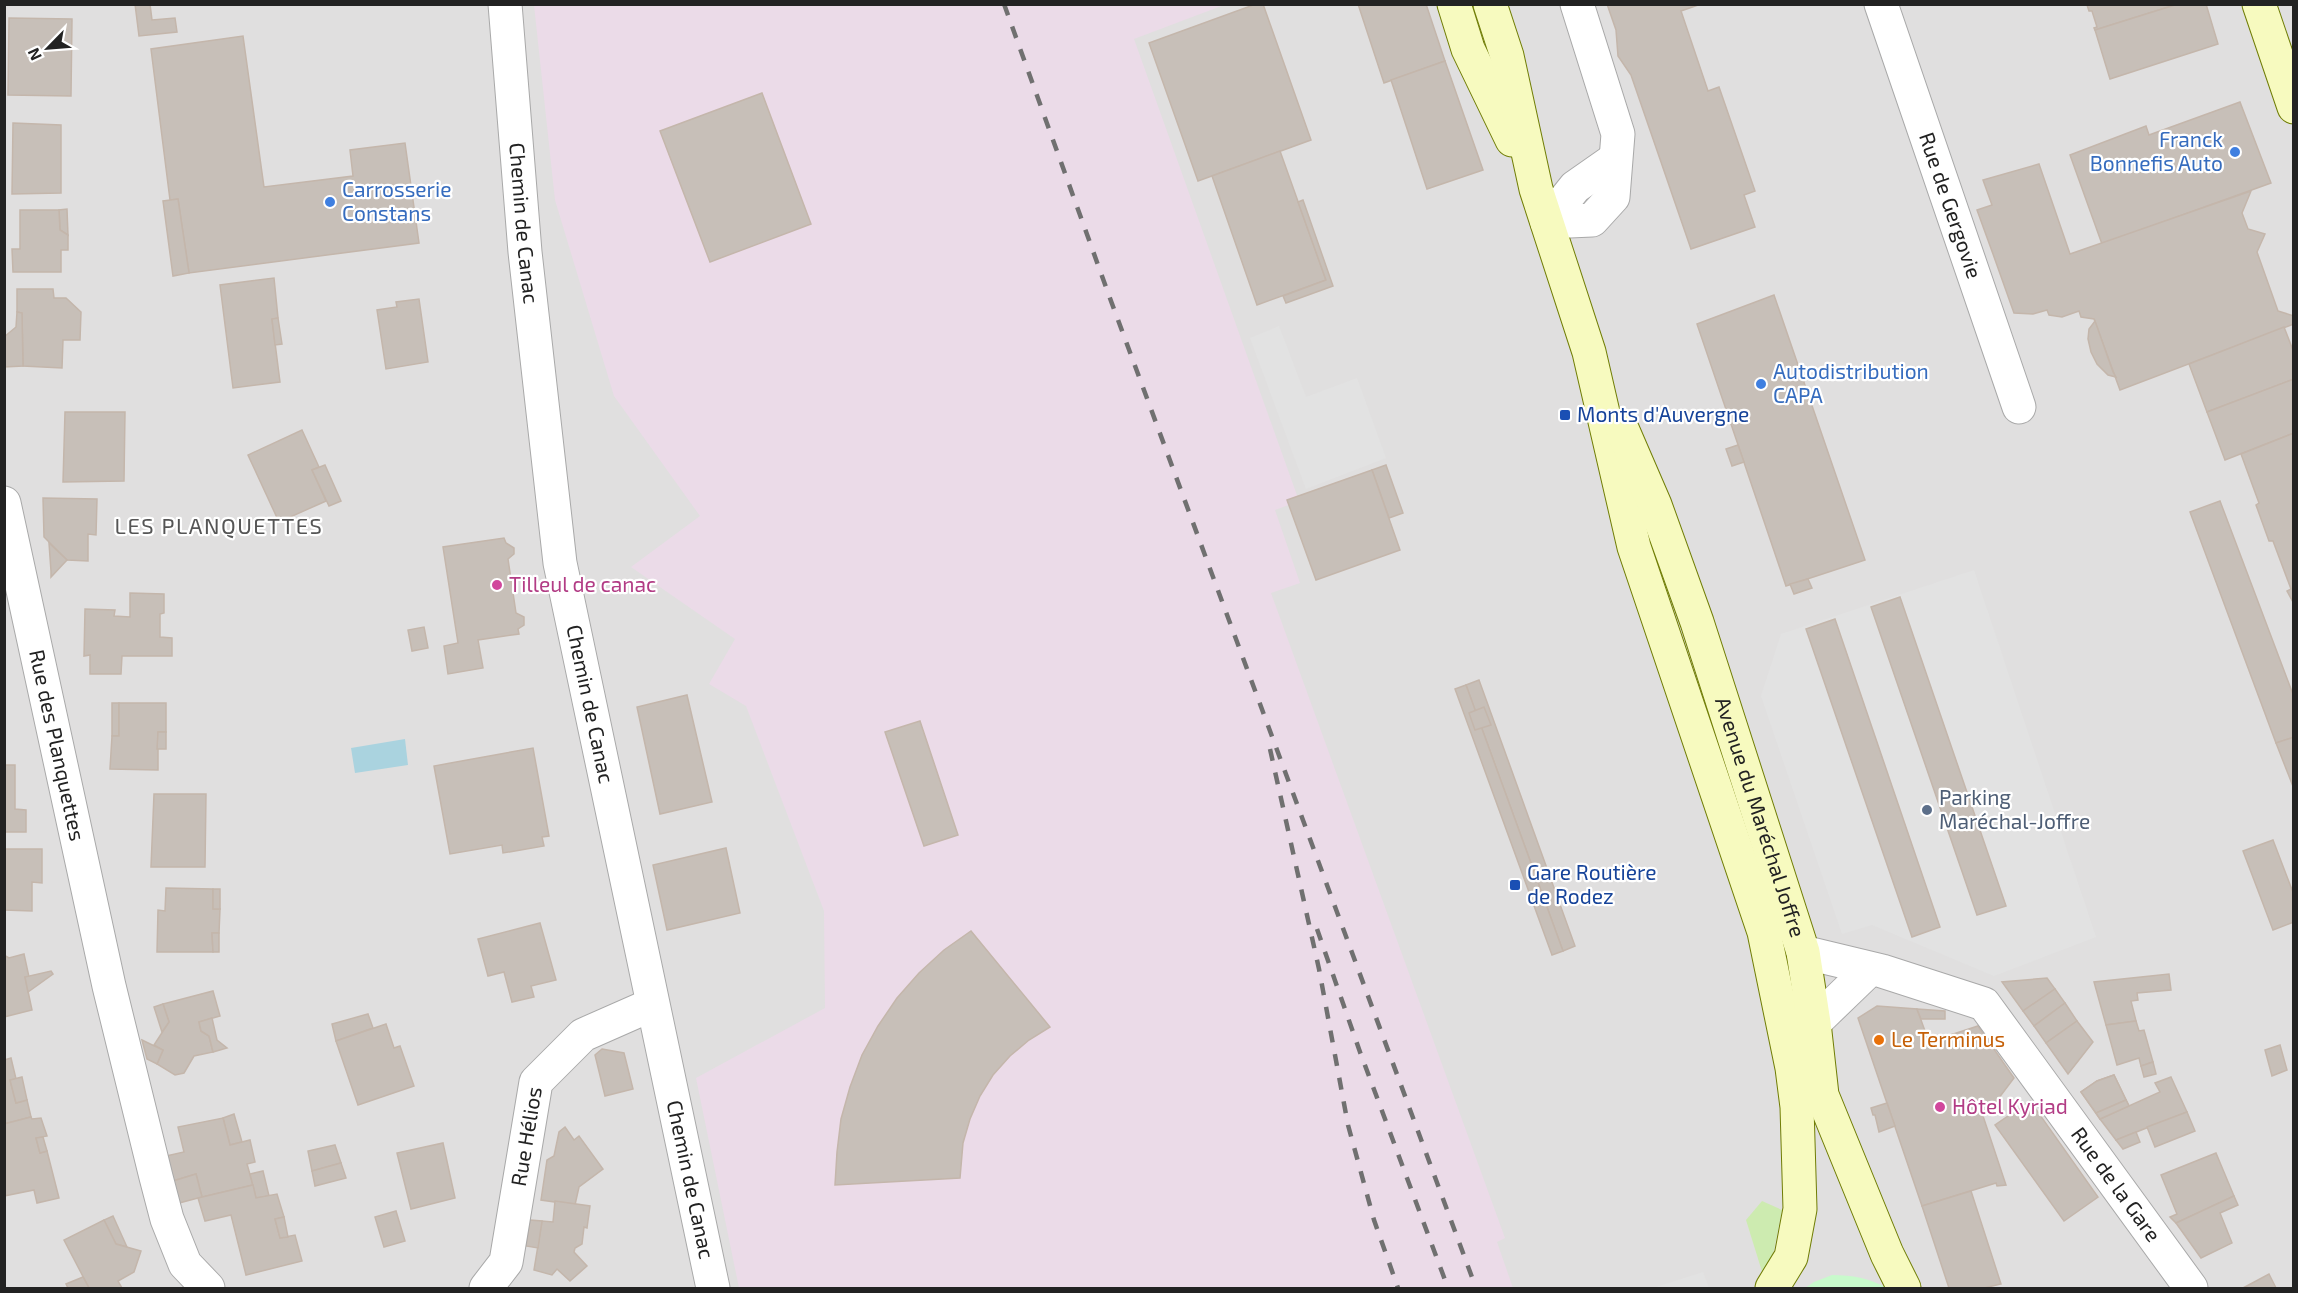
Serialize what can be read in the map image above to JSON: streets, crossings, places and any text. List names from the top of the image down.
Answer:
{
  "streets": {
    "main road": ["Avenue du Maréchal Joffre"],
    "street": [
      "Rue de Gergovie",
      "Chemin de Canac",
      "Rue des Planquettes",
      "Rue Hélios",
      "Rue de la Gare"
    ]
  },
  "crossings": [
    ["Chemin de Canac", "Rue Hélios"],
    ["Avenue du Maréchal Joffre", "Rue de la Gare"]
  ],
  "districts": ["LES PLANQUETTES"],
  "places": {
    "other": [
      "Franck Bonnefis Auto",
      "Carrosserie Constans",
      "Autodistribution CAPA",
      "Tilleul de canac",
      "Parking Maréchal-Joffre",
      "Le Terminus",
      "Hôtel Kyriad"
    ],
    "transit": ["Monts d'Auvergne", "Gare Routière de Rodez"]
  },
  "north": "bottom left"
}
